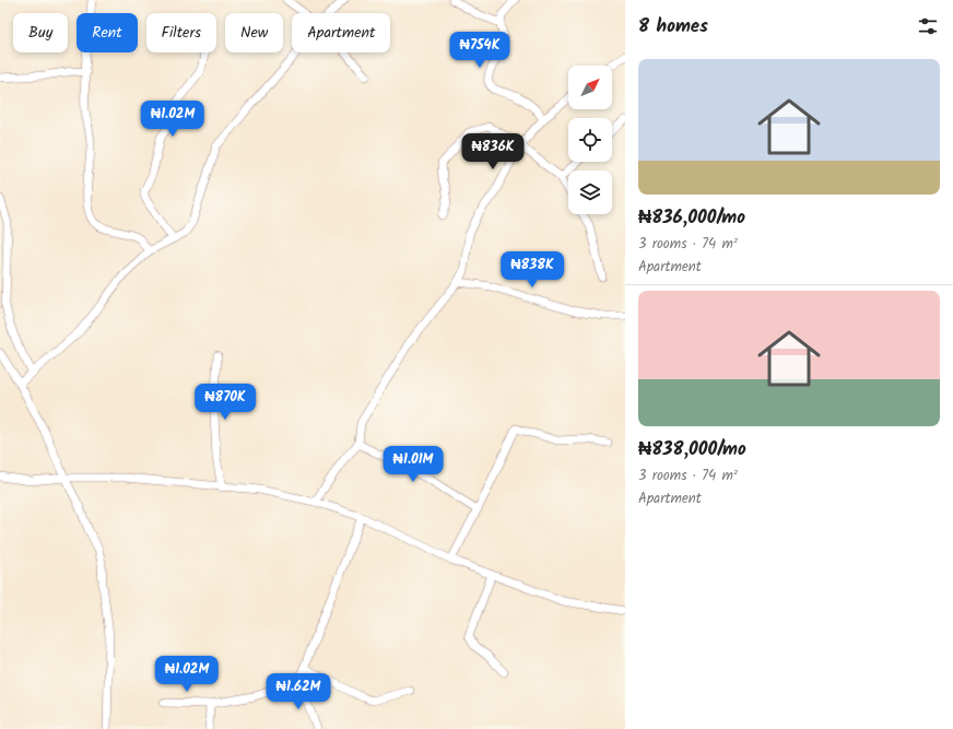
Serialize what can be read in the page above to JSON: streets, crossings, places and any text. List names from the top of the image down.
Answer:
{
  "north": "top right",
  "page": {
    "heading": "8 homes",
    "chip": [
      "Buy",
      "Rent",
      "Filters",
      "New",
      "Apartment"
    ],
    "price": [
      "₦754K",
      "₦1.02M",
      "₦836K",
      "₦838K",
      "₦870K",
      "₦1.01M",
      "₦1.02M",
      "₦1.62M"
    ],
    "list": [
      {
        "name": "₦836,000/mo",
        "note": "3 rooms · 74 m² · Apartment"
      },
      {
        "name": "₦838,000/mo",
        "note": "3 rooms · 74 m² · Apartment"
      }
    ]
  }
}
